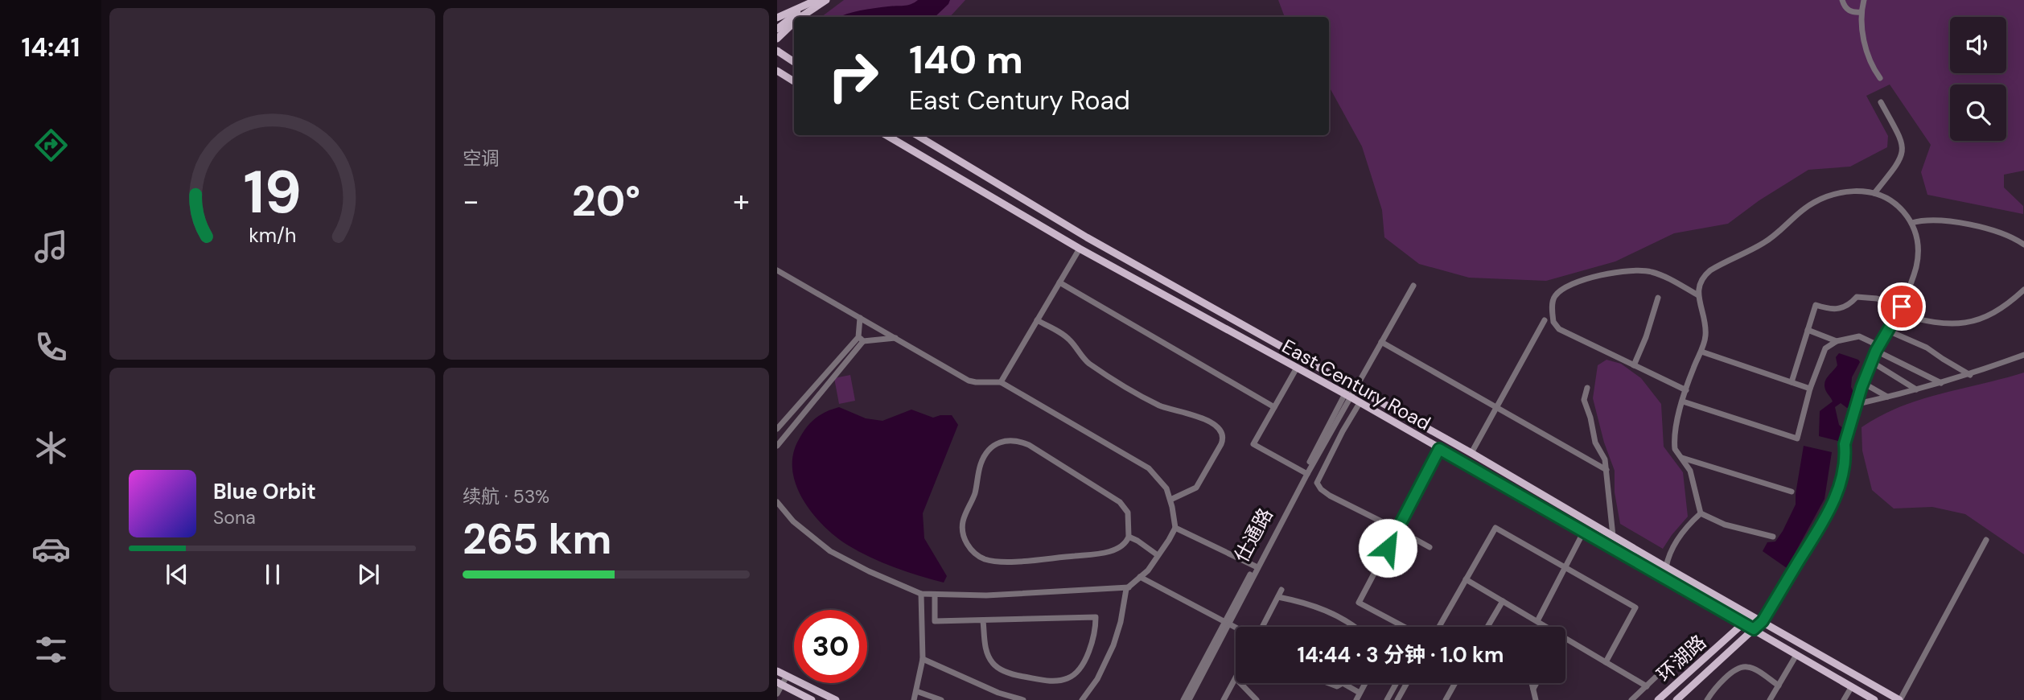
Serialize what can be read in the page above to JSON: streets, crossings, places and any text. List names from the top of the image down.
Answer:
{
  "streets": {
    "main road": ["East Century Road", "环湖路"]
  },
  "crossings": [
    ["East Century Road", "环湖路"]
  ],
  "page": {
    "tabs": "14:41",
    "tile": [
      "空调",
      ["续航 · 53%", "265 km"]
    ],
    "turn": ["140 m", "East Century Road"],
    "heat": ["−", "20°", "+"],
    "song": ["Blue Orbit", "Sona"],
    "limit": "30",
    "trip": "14:44 · 3 分钟 · 1.0 km",
    "gauge": ["19", "km/h"]
  }
}
